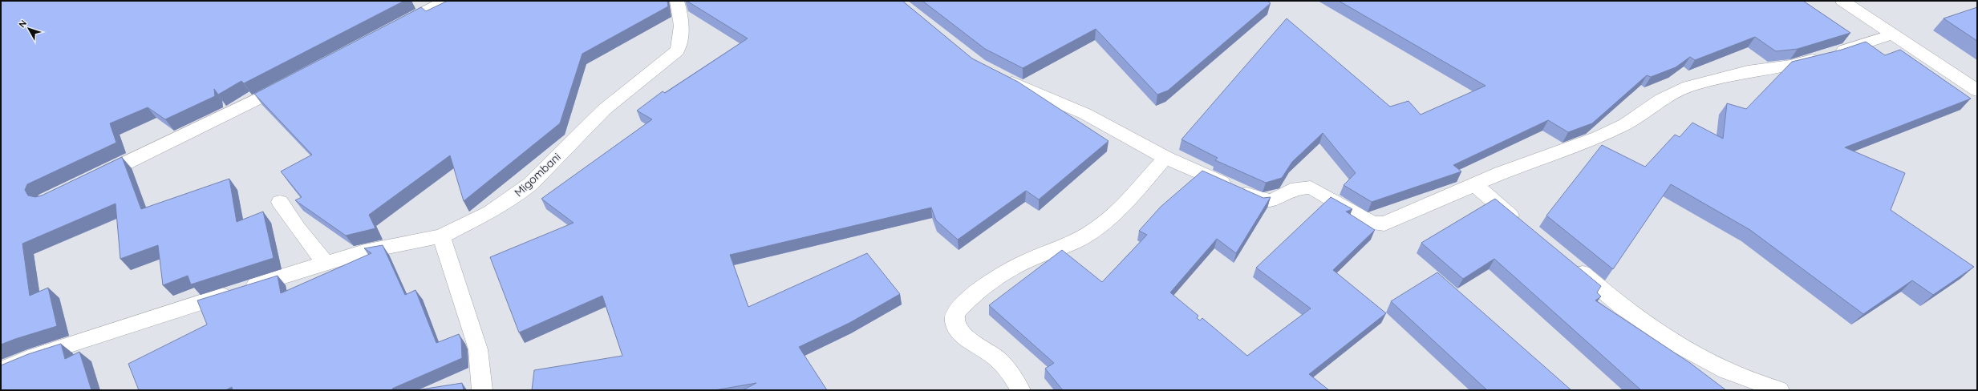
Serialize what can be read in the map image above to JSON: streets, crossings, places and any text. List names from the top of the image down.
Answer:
{
  "streets": {
    "main road": ["Migombani"]
  },
  "north": "top left"
}
